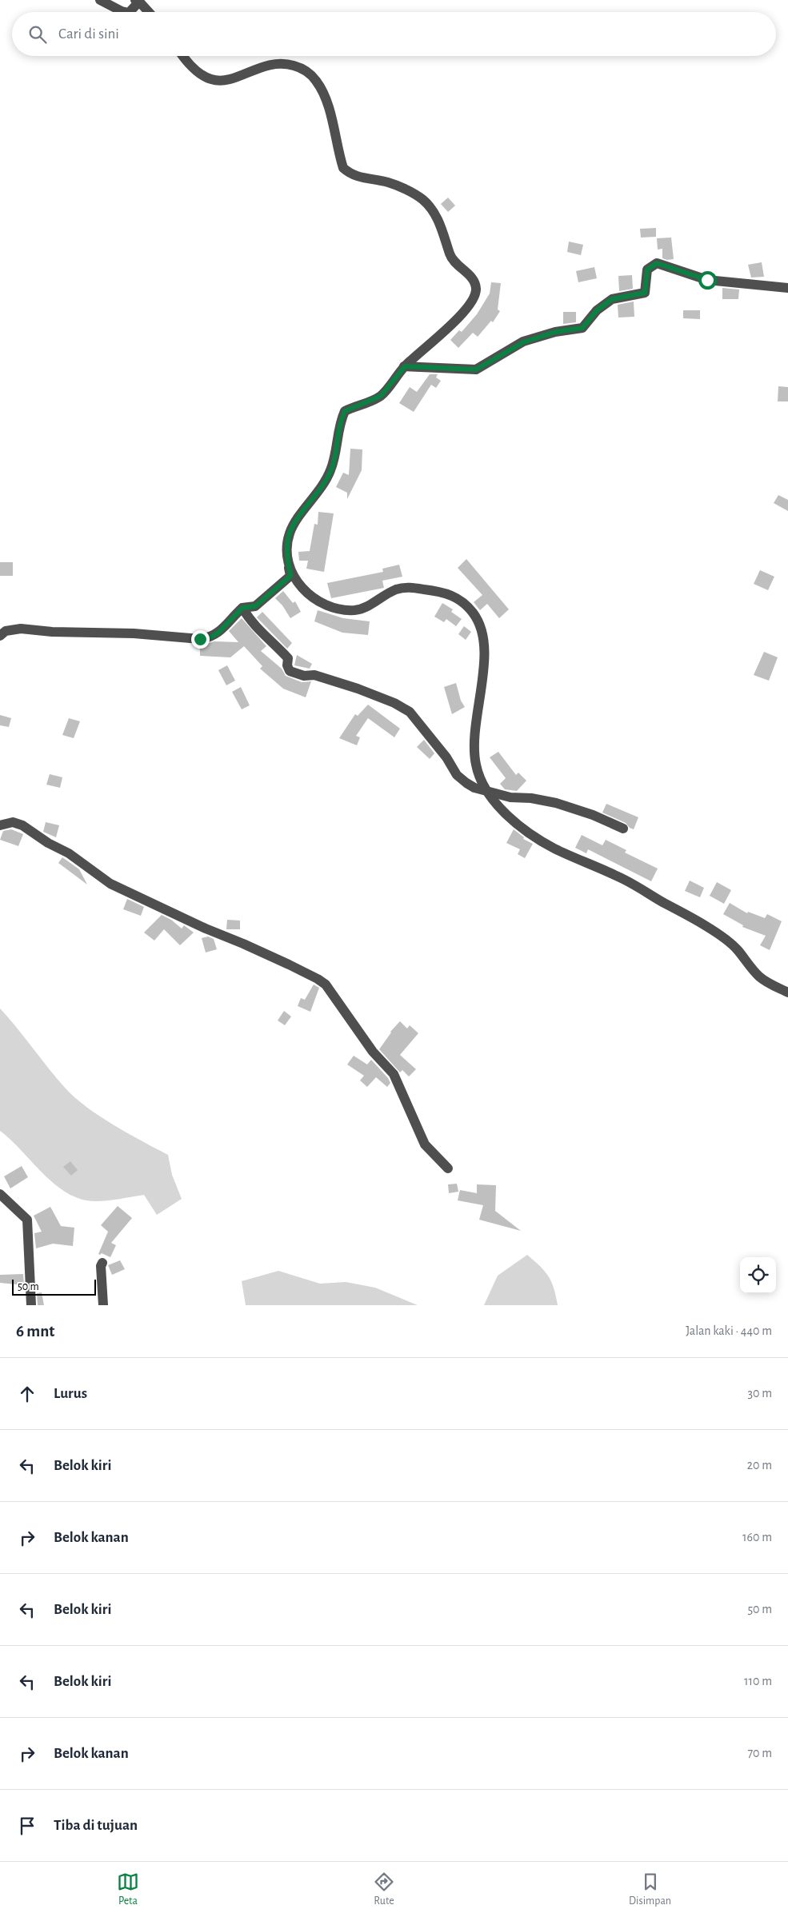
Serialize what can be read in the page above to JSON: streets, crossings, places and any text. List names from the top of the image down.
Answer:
{
  "scale_bar": "50 m",
  "page": {
    "search": "Cari di sini",
    "scale": "50 m",
    "heading": ["6 mnt", "Jalan kaki · 440 m"],
    "list": [
      ["Lurus", "30 m"],
      ["Belok kiri", "20 m"],
      ["Belok kanan", "160 m"],
      ["Belok kiri", "50 m"],
      ["Belok kiri", "110 m"],
      ["Belok kanan", "70 m"],
      "Tiba di tujuan"
    ],
    "nav": ["Peta", "Rute", "Disimpan"]
  }
}
